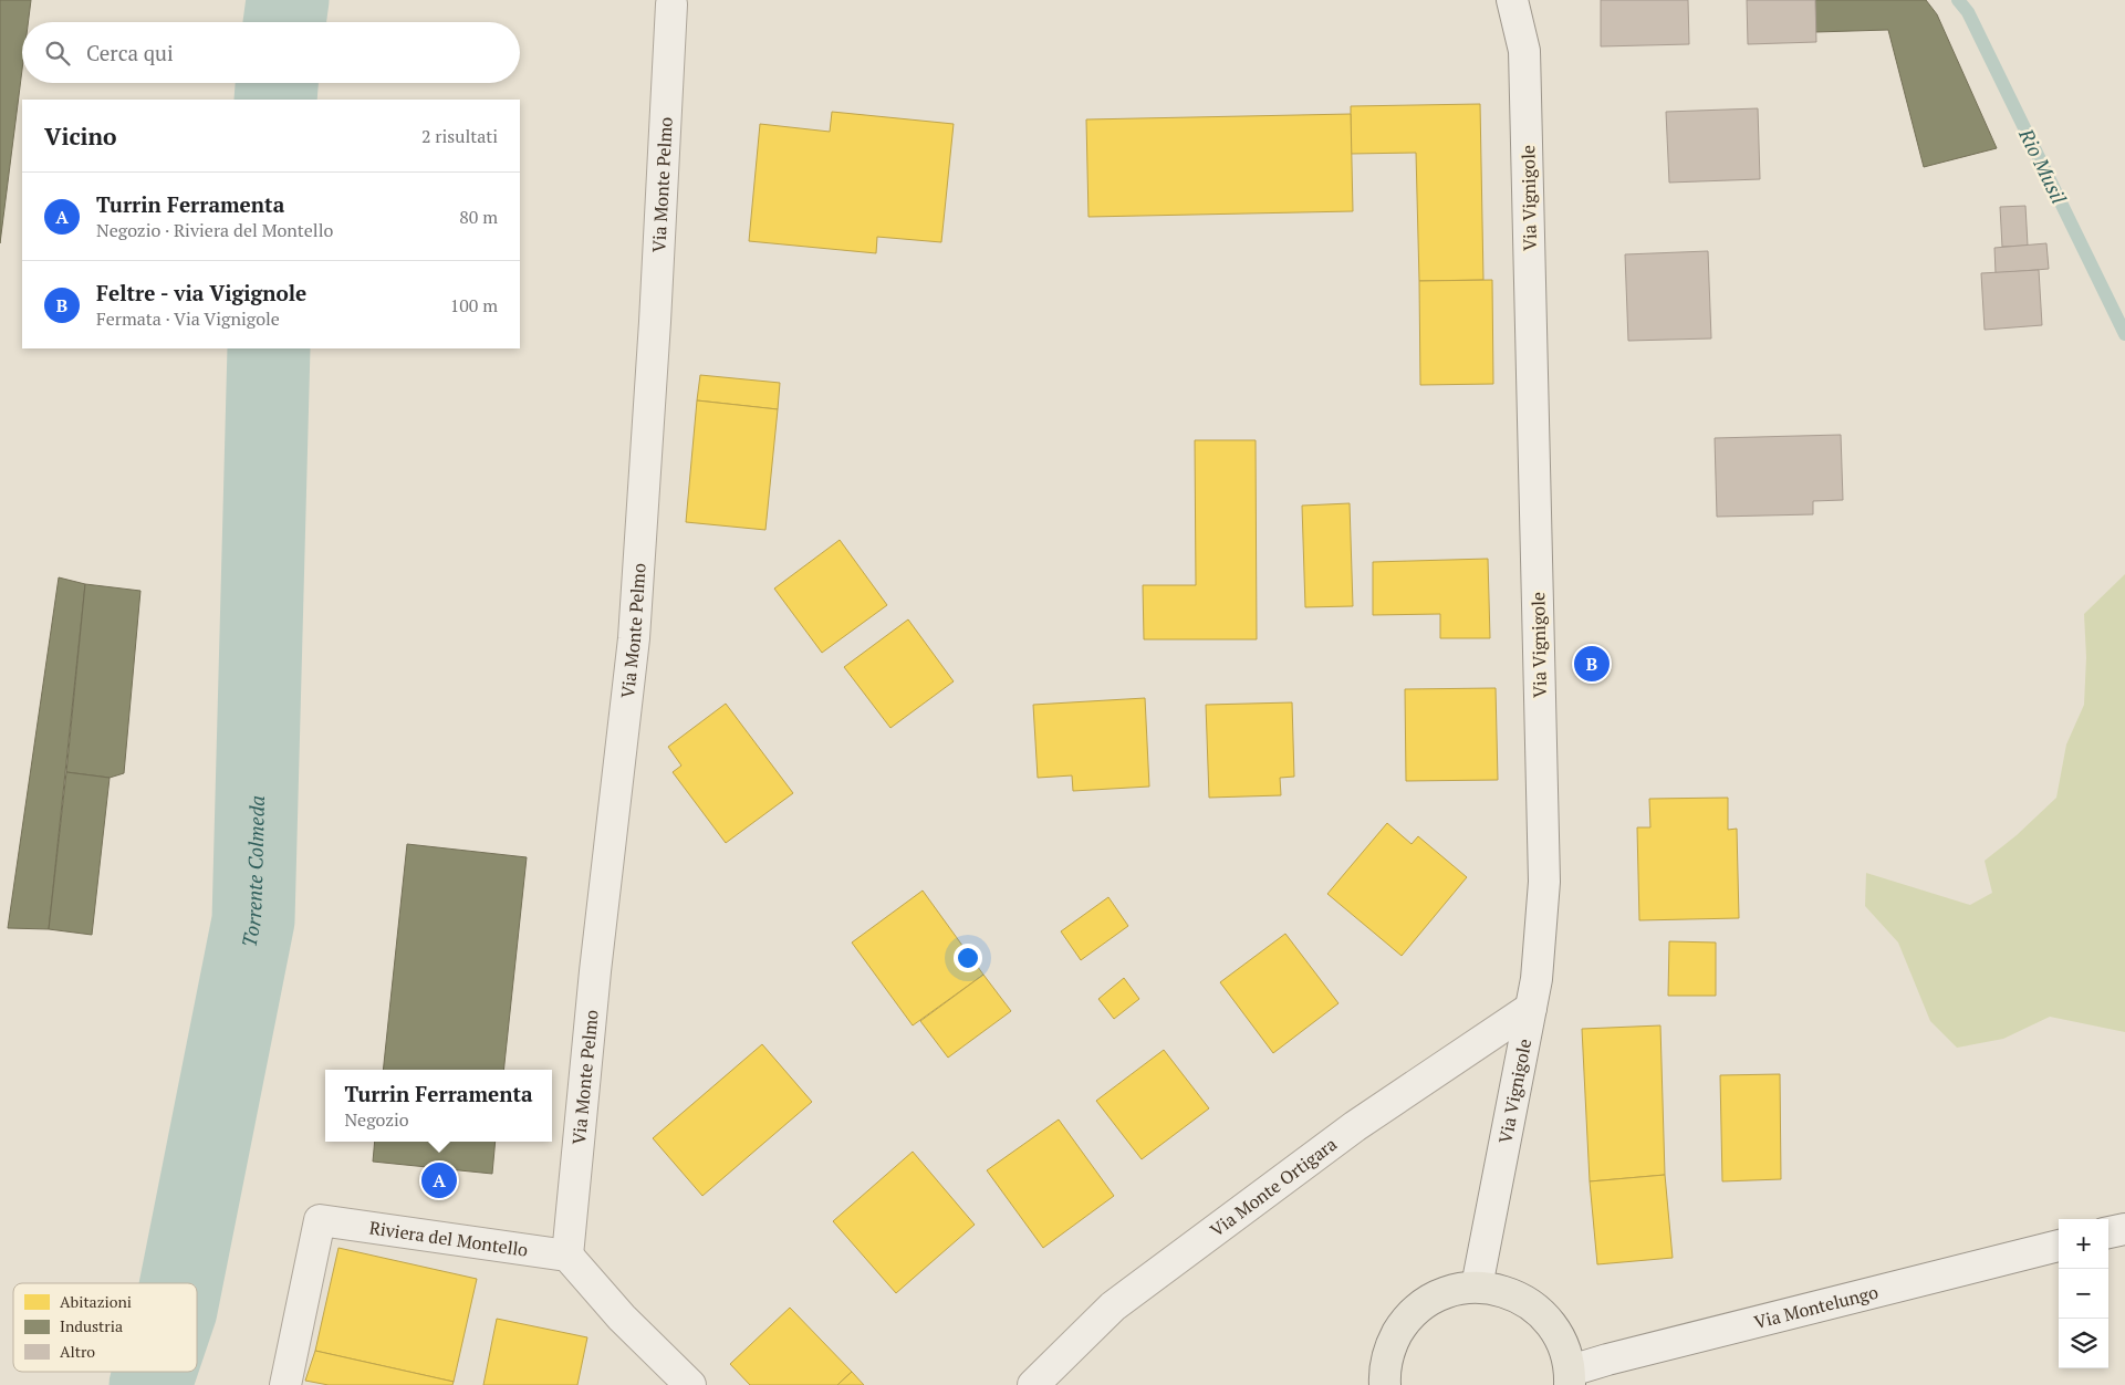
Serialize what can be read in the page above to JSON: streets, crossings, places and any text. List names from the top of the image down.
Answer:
{
  "streets": {
    "street": [
      "Via Monte Pelmo",
      "Via Vignigole",
      "Via Monte Ortigara",
      "Riviera del Montello",
      "Via Montelungo"
    ]
  },
  "crossings": [
    ["Via Monte Pelmo", "Riviera del Montello"],
    ["Via Vignigole", "Via Monte Ortigara"]
  ],
  "water": ["Rio Musil", "Torrente Colmeda"],
  "legend": ["Abitazioni", "Industria", "Altro"],
  "page": {
    "search": "Cerca qui",
    "heading": ["Vicino", "2 risultati"],
    "list": [
      {
        "mark": "A",
        "name": "Turrin Ferramenta",
        "note": "Negozio · Riviera del Montello",
        "value": "80 m"
      },
      {
        "mark": "B",
        "name": "Feltre - via Vigignole",
        "note": "Fermata · Via Vignigole",
        "value": "100 m"
      }
    ],
    "pins": ["B", "A"],
    "popup": ["Turrin Ferramenta", "Negozio"],
    "map_buttons": ["+", "−"]
  }
}
